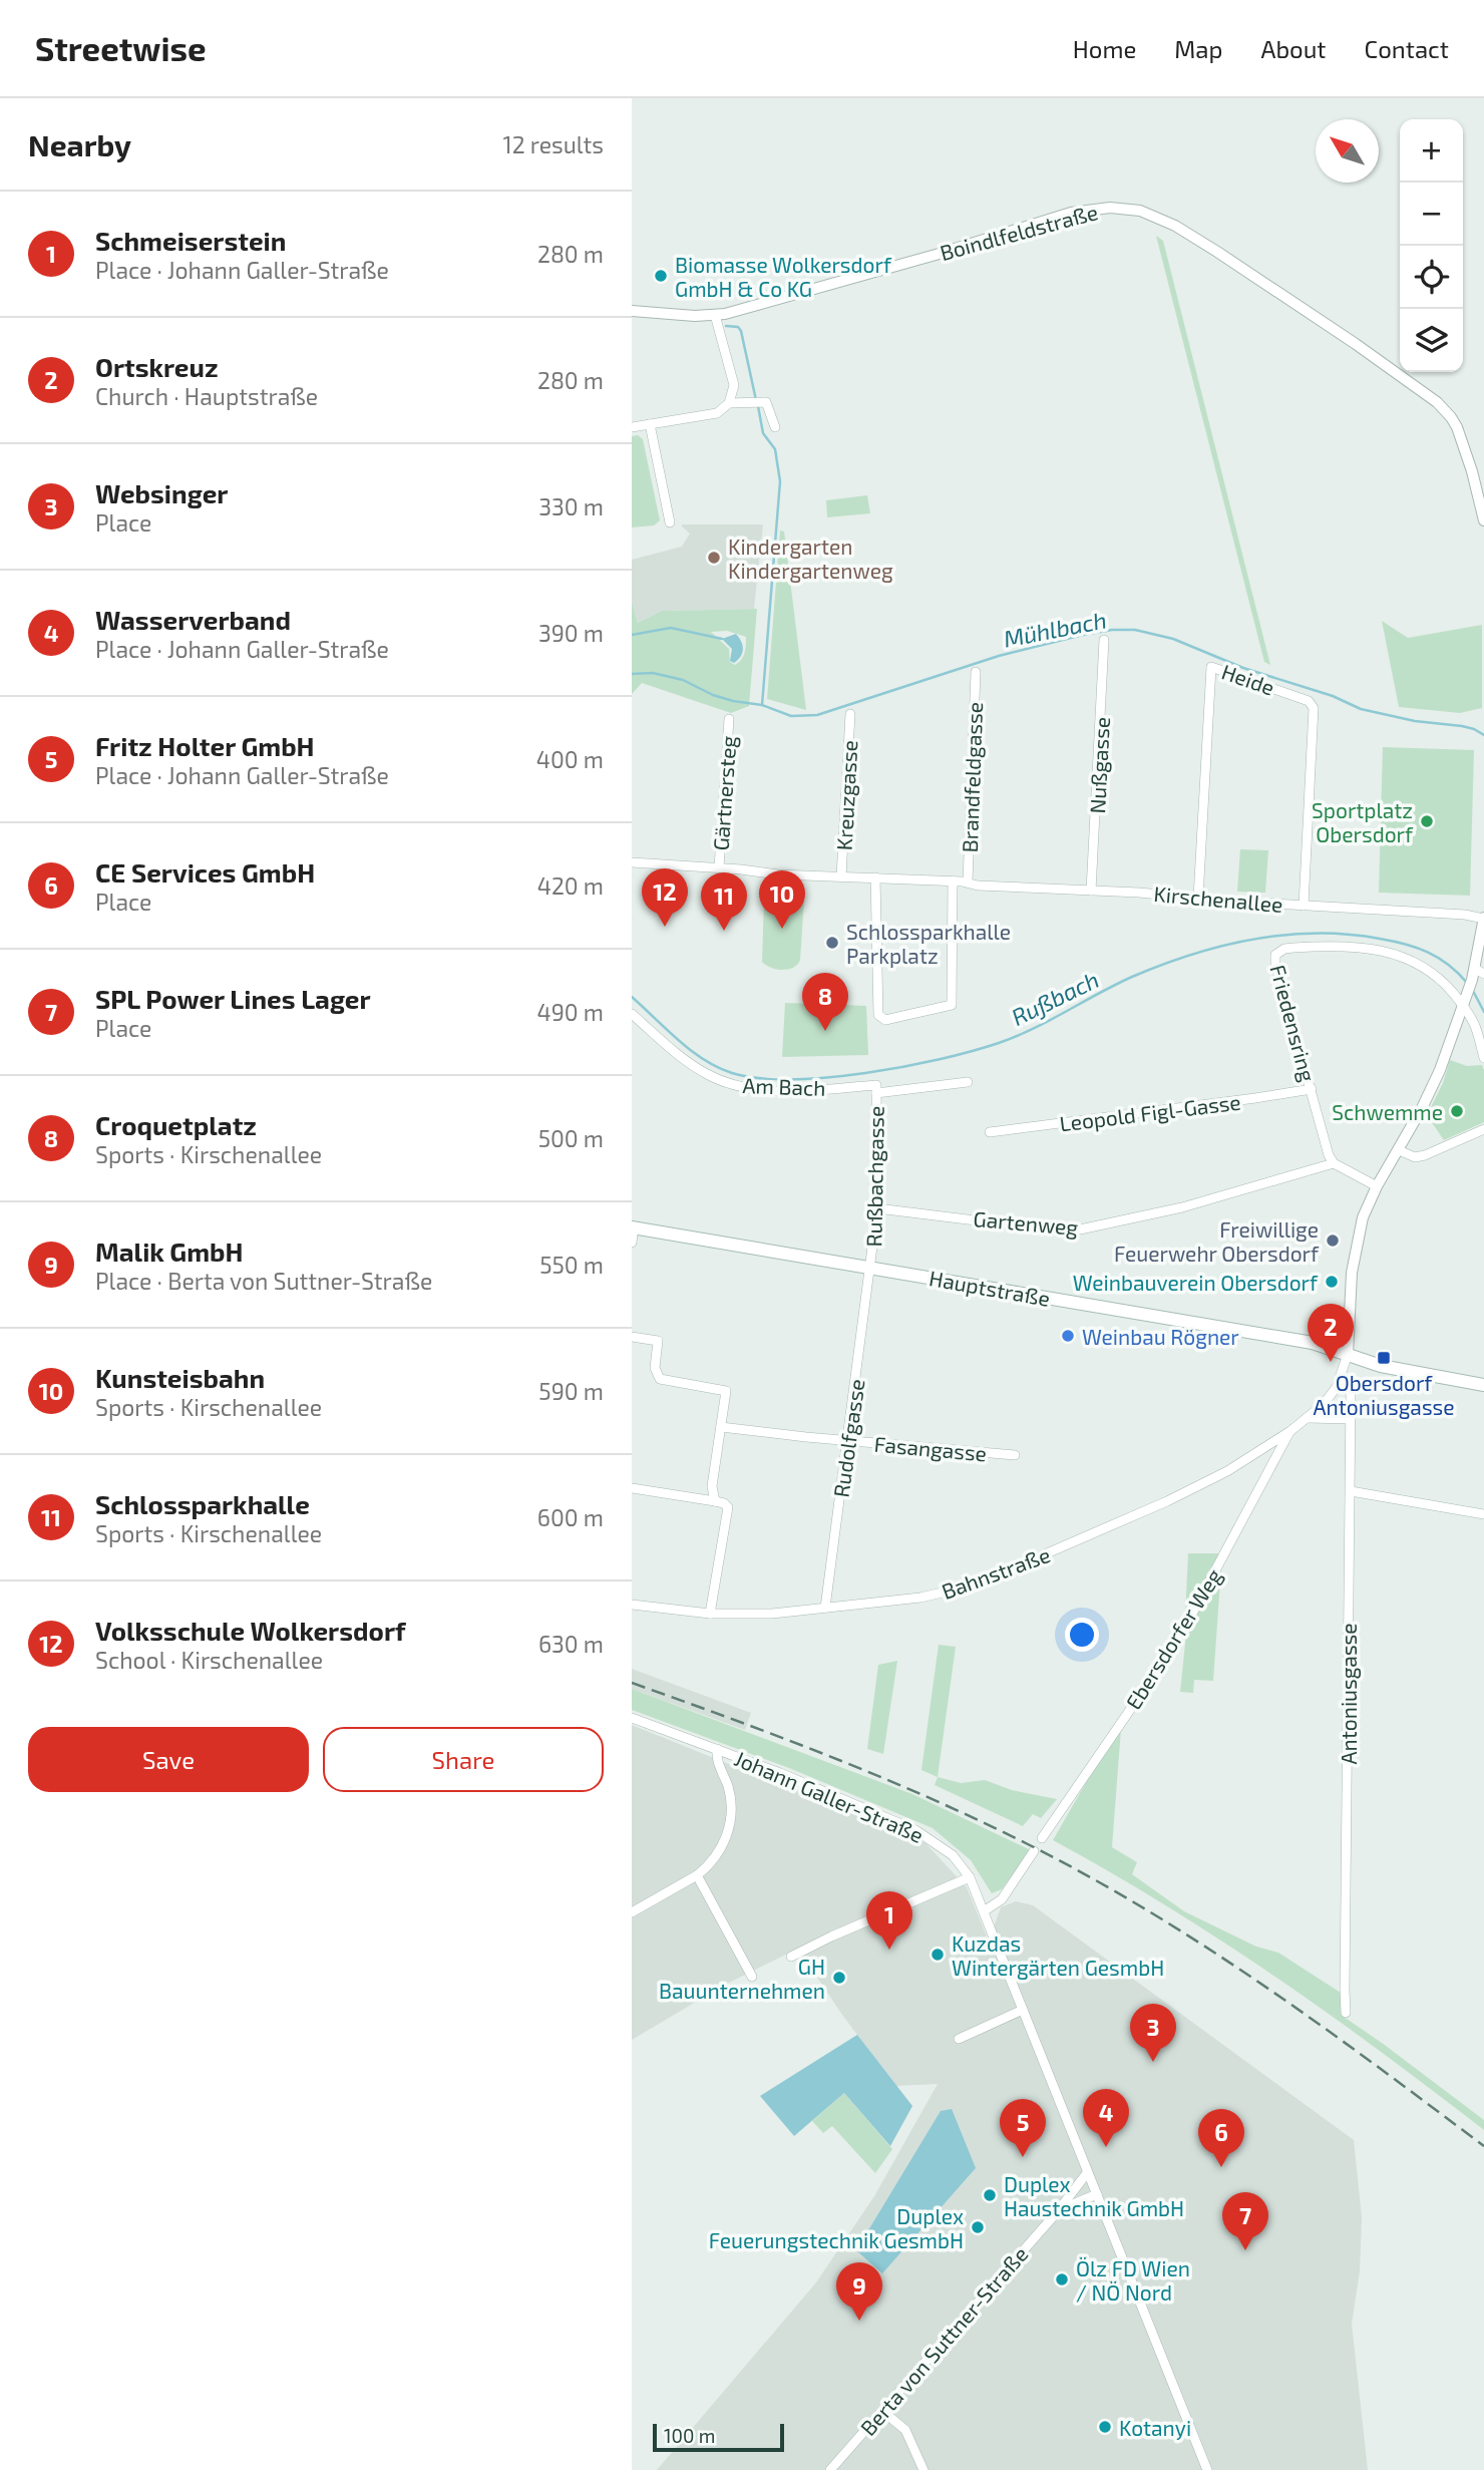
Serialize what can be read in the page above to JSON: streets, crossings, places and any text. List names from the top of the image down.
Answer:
{
  "streets": {
    "main road": ["Hauptstraße"],
    "street": [
      "Boindlfeldstraße",
      "Heide",
      "Nußgasse",
      "Brandfeldgasse",
      "Gärtnersteg",
      "Kreuzgasse",
      "Kirschenallee",
      "Friedensring",
      "Am Bach",
      "Leopold Figl-Gasse",
      "Rußbachgasse",
      "Gartenweg",
      "Rudolfgasse",
      "Fasangasse",
      "Bahnstraße",
      "Ebersdorfer Weg",
      "Antoniusgasse",
      "Johann Galler-Straße",
      "Berta von Suttner-Straße"
    ]
  },
  "crossings": [
    ["Heide", "Kirschenallee"],
    ["Nußgasse", "Kirschenallee"],
    ["Brandfeldgasse", "Kirschenallee"],
    ["Gärtnersteg", "Kirschenallee"],
    ["Kreuzgasse", "Kirschenallee"],
    ["Friedensring", "Leopold Figl-Gasse"],
    ["Friedensring", "Gartenweg"],
    ["Am Bach", "Rußbachgasse"],
    ["Rußbachgasse", "Gartenweg"],
    ["Rußbachgasse", "Hauptstraße"],
    ["Rußbachgasse", "Rudolfgasse"],
    ["Hauptstraße", "Rudolfgasse"],
    ["Rudolfgasse", "Fasangasse"],
    ["Rudolfgasse", "Bahnstraße"],
    ["Bahnstraße", "Ebersdorfer Weg"],
    ["Bahnstraße", "Antoniusgasse"],
    ["Johann Galler-Straße", "Berta von Suttner-Straße"]
  ],
  "water": ["Mühlbach", "Rußbach"],
  "places": {
    "other": [
      "Biomasse Wolkersdorf GmbH & Co KG",
      "Kindergarten Kindergartenweg",
      "Sportplatz Obersdorf",
      "Schlossparkhalle Parkplatz",
      "Schwemme",
      "Freiwillige Feuerwehr Obersdorf",
      "Weinbauverein Obersdorf",
      "Weinbau Rögner",
      "Kuzdas Wintergärten GesmbH",
      "GH Bauunternehmen",
      "Duplex Haustechnik GmbH",
      "Duplex Feuerungstechnik GesmbH",
      "Ölz FD Wien / NÖ Nord",
      "Kotanyi"
    ],
    "transit": ["Obersdorf Antoniusgasse"]
  },
  "scale_bar": "100 m",
  "north": "top left",
  "page": {
    "header": "Streetwise",
    "nav": [
      "Home",
      "Map",
      "About",
      "Contact"
    ],
    "heading": ["Nearby", "12 results"],
    "map_buttons": ["+", "−"],
    "list": [
      {
        "mark": "1",
        "name": "Schmeiserstein",
        "note": "Place · Johann Galler-Straße",
        "value": "280 m"
      },
      {
        "mark": "2",
        "name": "Ortskreuz",
        "note": "Church · Hauptstraße",
        "value": "280 m"
      },
      {
        "mark": "3",
        "name": "Websinger",
        "note": "Place",
        "value": "330 m"
      },
      {
        "mark": "4",
        "name": "Wasserverband",
        "note": "Place · Johann Galler-Straße",
        "value": "390 m"
      },
      {
        "mark": "5",
        "name": "Fritz Holter GmbH",
        "note": "Place · Johann Galler-Straße",
        "value": "400 m"
      },
      {
        "mark": "6",
        "name": "CE Services GmbH",
        "note": "Place",
        "value": "420 m"
      },
      {
        "mark": "7",
        "name": "SPL Power Lines Lager",
        "note": "Place",
        "value": "490 m"
      },
      {
        "mark": "8",
        "name": "Croquetplatz",
        "note": "Sports · Kirschenallee",
        "value": "500 m"
      },
      {
        "mark": "9",
        "name": "Malik GmbH",
        "note": "Place · Berta von Suttner-Straße",
        "value": "550 m"
      },
      {
        "mark": "10",
        "name": "Kunsteisbahn",
        "note": "Sports · Kirschenallee",
        "value": "590 m"
      },
      {
        "mark": "11",
        "name": "Schlossparkhalle",
        "note": "Sports · Kirschenallee",
        "value": "600 m"
      },
      {
        "mark": "12",
        "name": "Volksschule Wolkersdorf",
        "note": "School · Kirschenallee",
        "value": "630 m"
      }
    ],
    "pins": [
      "12",
      "10",
      "11",
      "8",
      "2",
      "1",
      "3",
      "4",
      "5",
      "6",
      "7",
      "9"
    ],
    "buttons": ["Save", "Share"],
    "scale": "100 m"
  }
}
